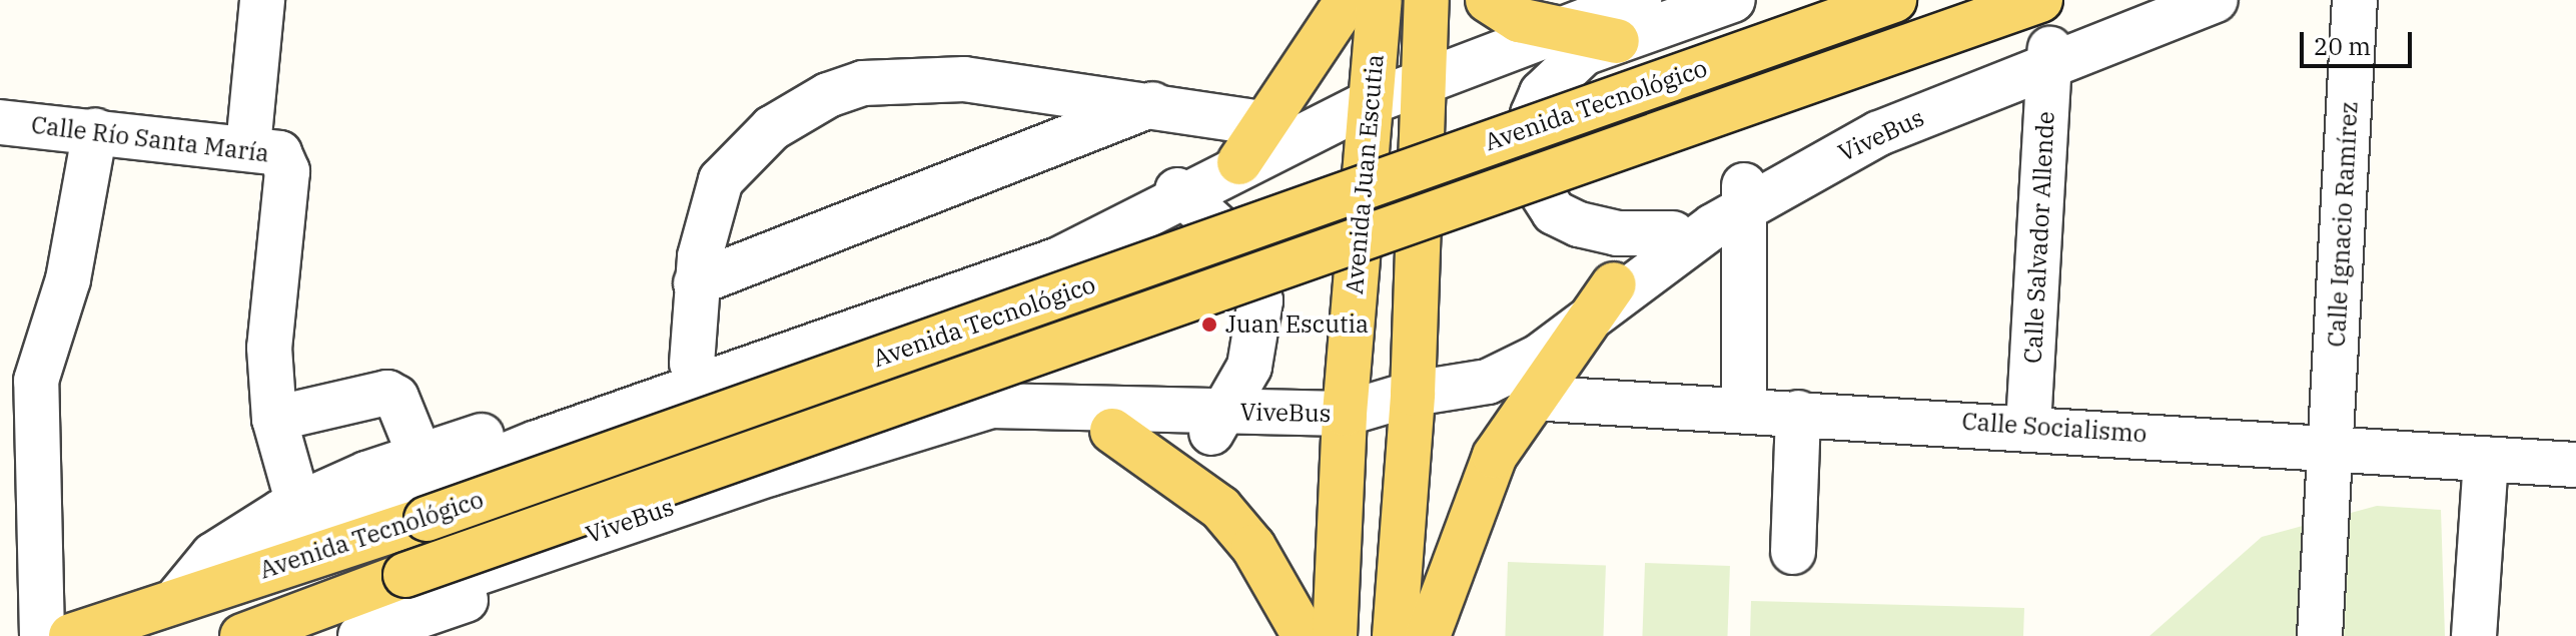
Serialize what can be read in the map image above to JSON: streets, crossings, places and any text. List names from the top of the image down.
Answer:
{
  "streets": {
    "main road": ["Avenida Tecnológico", "Avenida Juan Escutia"],
    "street": [
      "ViveBus",
      "Calle Río Santa María",
      "Calle Ignacio Ramírez",
      "Calle Salvador Allende",
      "Calle Socialismo"
    ]
  },
  "crossings": [
    ["Calle Ignacio Ramírez", "Calle Socialismo"],
    ["Calle Salvador Allende", "Calle Socialismo"]
  ],
  "places": ["Juan Escutia"],
  "scale_bar": "20 m"
}
